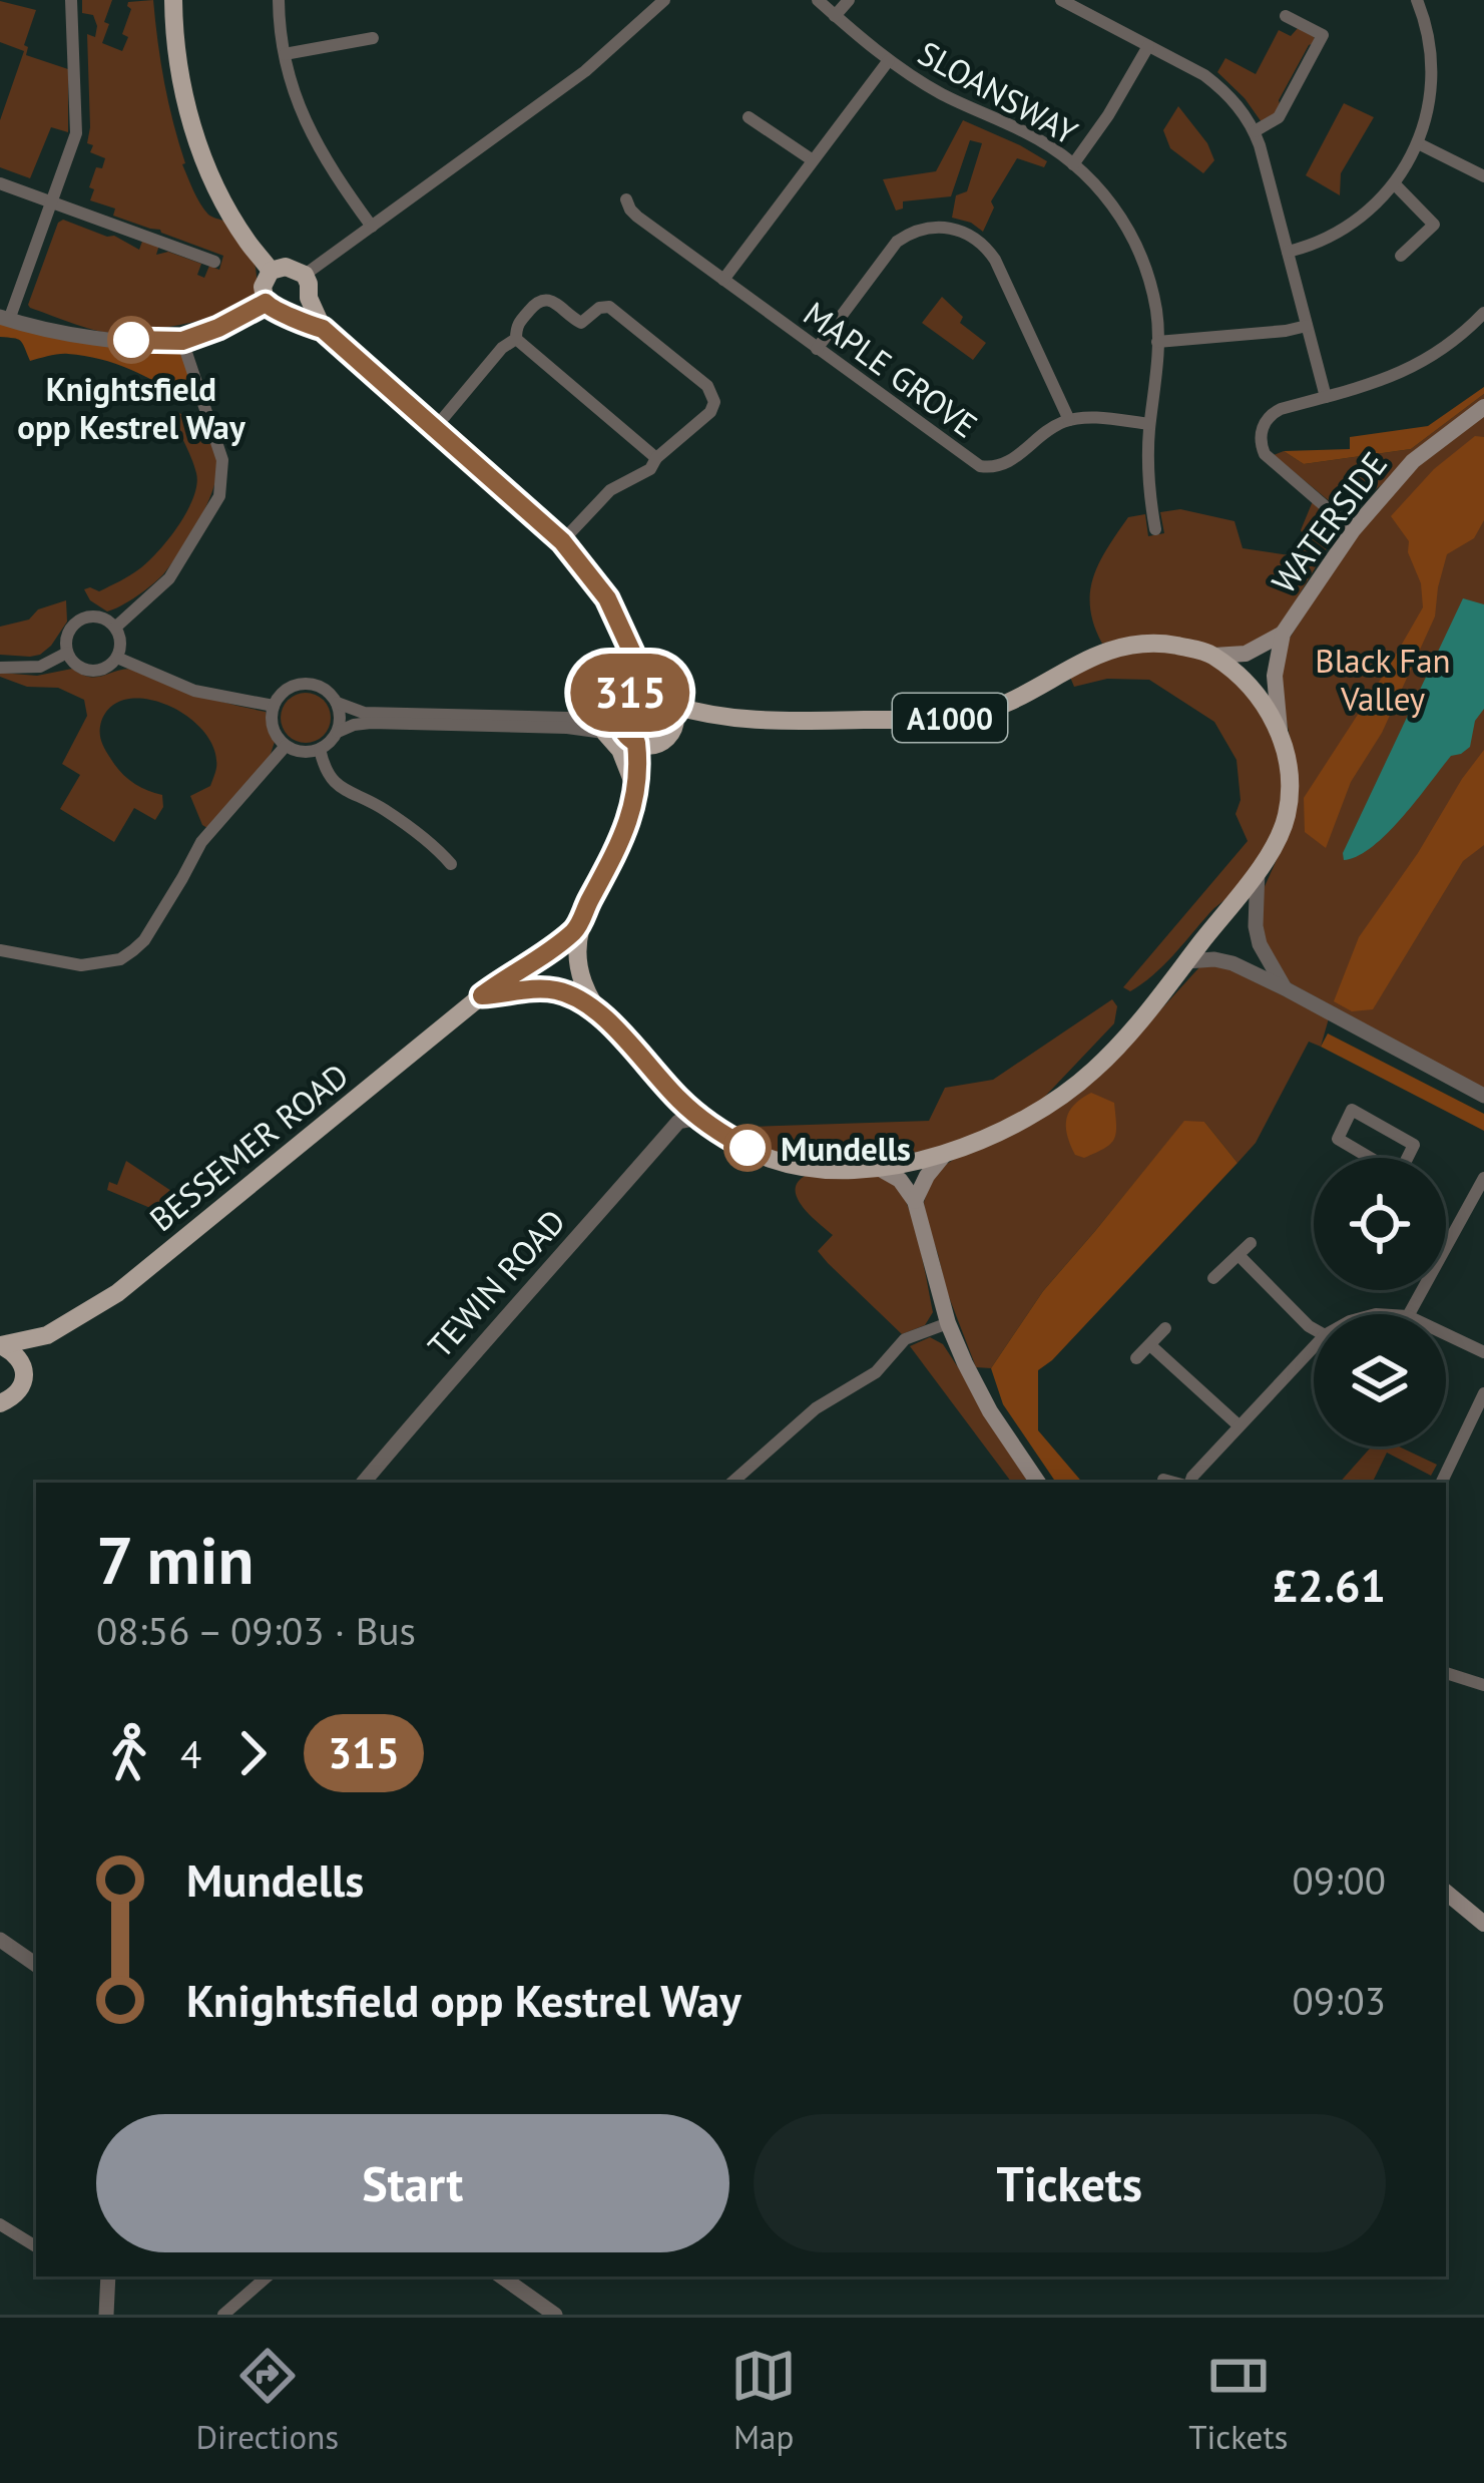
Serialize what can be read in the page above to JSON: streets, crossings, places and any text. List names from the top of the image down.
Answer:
{
  "streets": {
    "main road": ["WATERSIDE", "A1000", "BESSEMER ROAD"],
    "street": ["SLOANSWAY", "MAPLE GROVE", "TEWIN ROAD"]
  },
  "crossings": [
    ["WATERSIDE", "A1000"],
    ["A1000", "BESSEMER ROAD"]
  ],
  "parks": ["Black Fan Valley"],
  "places": ["Knightsfield opp Kestrel Way", "Mundells"],
  "lines": ["bus line 315"],
  "page": {
    "on_map": "315",
    "heading": ["7 min", "08:56 – 09:03 · Bus", "£2.61"],
    "legs": ["4", "315"],
    "list": [
      {
        "name": "Mundells",
        "value": "09:00"
      },
      {
        "name": "Knightsfield opp Kestrel Way",
        "value": "09:03"
      }
    ],
    "buttons": ["Start", "Tickets"],
    "tabs": ["Directions", "Map", "Tickets"]
  }
}
